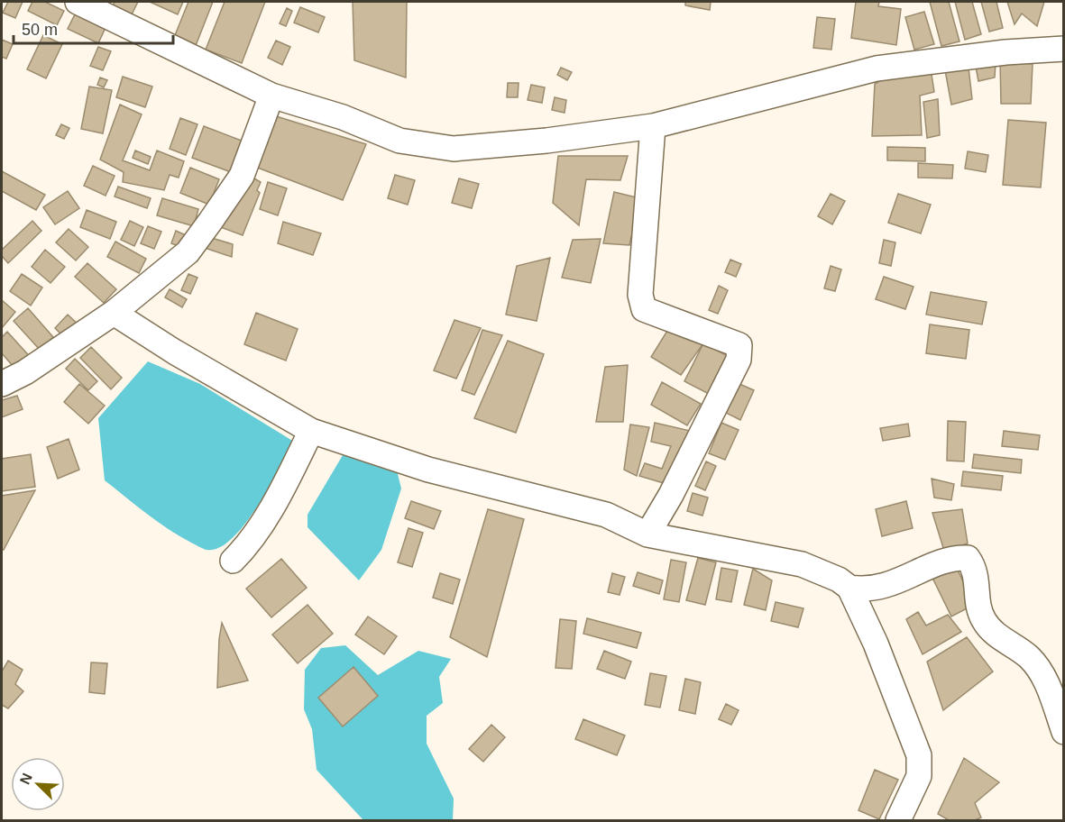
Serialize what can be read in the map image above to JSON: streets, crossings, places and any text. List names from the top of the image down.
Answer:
{
  "scale_bar": "50 m",
  "north": "top left"
}
